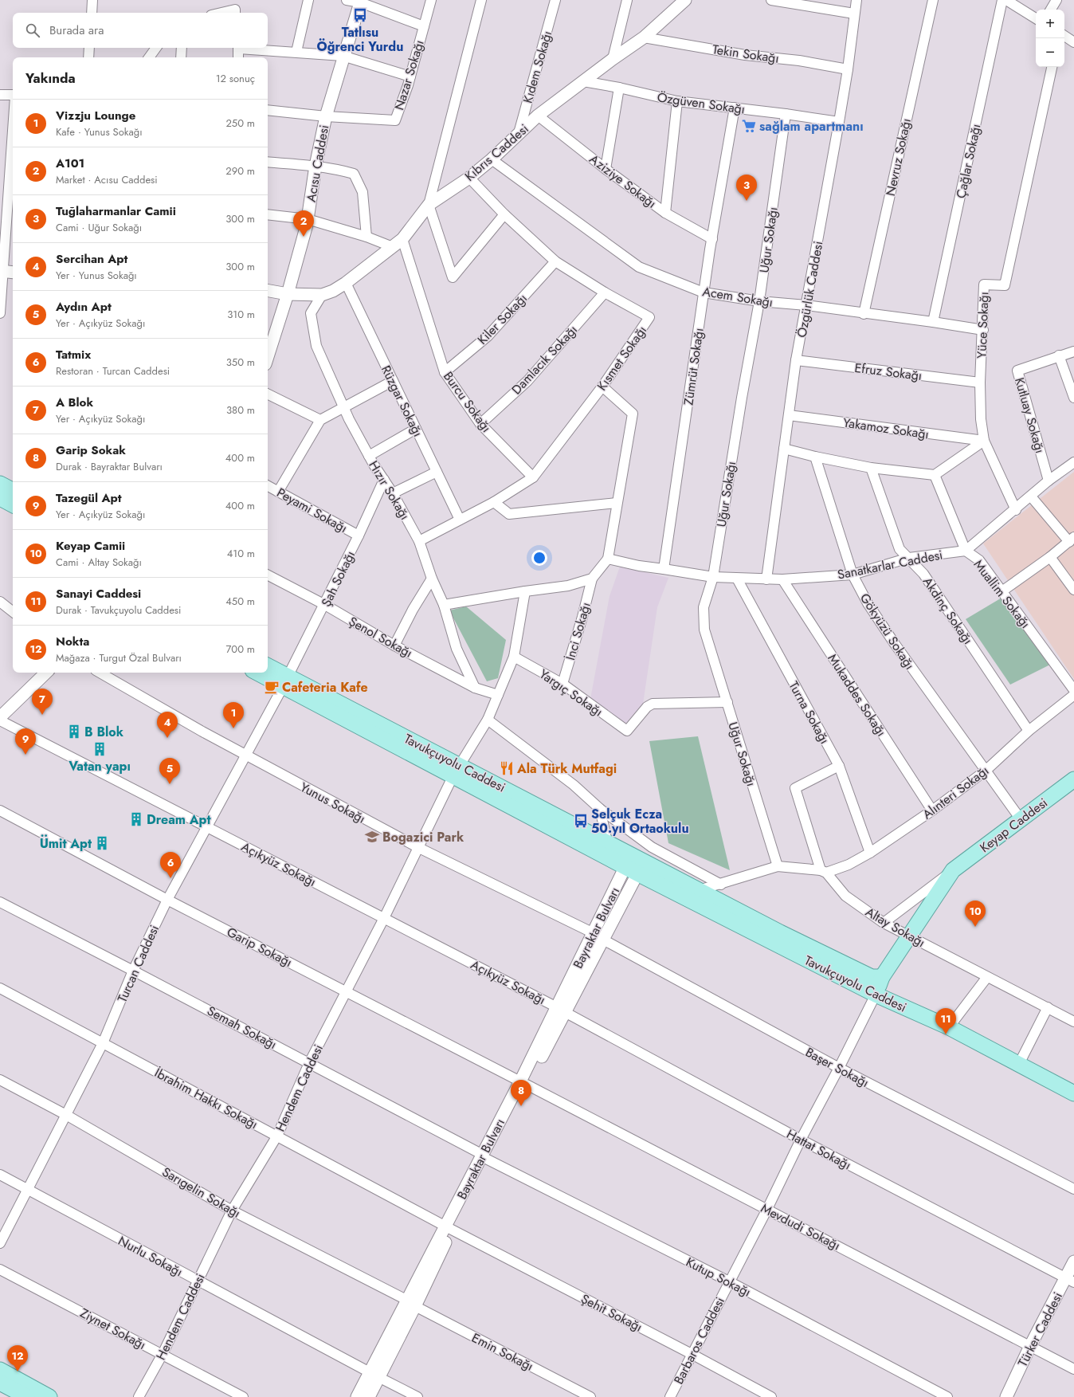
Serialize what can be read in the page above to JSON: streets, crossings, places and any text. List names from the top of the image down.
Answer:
{
  "streets": {
    "main road": ["Tavukçuyolu Caddesi", "Keyap Caddesi"],
    "street": [
      "Tekin Sokağı",
      "Kıdem Sokağı",
      "Nazar Sokağı",
      "Özgüven Sokağı",
      "Kıbrıs Caddesi",
      "Nevruz Sokağı",
      "Çağlar Sokağı",
      "Acısu Caddesi",
      "Aziziye Sokağı",
      "Uğur Sokağı",
      "Özgürlük Caddesi",
      "Acem Sokağı",
      "Kiler Sokağı",
      "Yüce Sokağı",
      "Kısmet Sokağı",
      "Damlacık Sokağı",
      "Zümrüt Sokağı",
      "Efruz Sokağı",
      "Rüzgar Sokağı",
      "Burcu Sokağı",
      "Kutluay Sokağı",
      "Yakamoz Sokağı",
      "Hızır Sokağı",
      "Peyami Sokağı",
      "Sanatkarlar Caddesi",
      "Şah Sokağı",
      "Muallim Sokağı",
      "Akdinç Sokağı",
      "İnci Sokağı",
      "Gökyüzü Sokağı",
      "Şenol Sokağı",
      "Yargıç Sokağı",
      "Mukaddes Sokağı",
      "Turna Sokağı",
      "Alınteri Sokağı",
      "Yunus Sokağı",
      "Açıkyüz Sokağı",
      "Altay Sokağı",
      "Bayraktar Bulvarı",
      "Garip Sokağı",
      "Turcan Caddesi",
      "Semah Sokağı",
      "Başer Sokağı",
      "Hendem Caddesi",
      "İbrahim Hakkı Sokağı",
      "Hattat Sokağı",
      "Sarıgelin Sokağı",
      "Mevdudi Sokağı",
      "Nurlu Sokağı",
      "Kutup Sokağı",
      "Şehit Sokağı",
      "Ziynet Sokağı",
      "Türker Caddesi",
      "Barbaros Caddesi",
      "Emin Sokağı"
    ]
  },
  "crossings": [
    ["Tekin Sokağı", "Kıbrıs Caddesi"],
    ["Tekin Sokağı", "Özgürlük Caddesi"],
    ["Kıdem Sokağı", "Kıbrıs Caddesi"],
    ["Nazar Sokağı", "Acısu Caddesi"],
    ["Özgüven Sokağı", "Kıbrıs Caddesi"],
    ["Özgüven Sokağı", "Uğur Sokağı"],
    ["Özgüven Sokağı", "Özgürlük Caddesi"],
    ["Özgüven Sokağı", "Zümrüt Sokağı"],
    ["Kıbrıs Caddesi", "Acısu Caddesi"],
    ["Kıbrıs Caddesi", "Aziziye Sokağı"],
    ["Kıbrıs Caddesi", "Acem Sokağı"],
    ["Kıbrıs Caddesi", "Kısmet Sokağı"],
    ["Kıbrıs Caddesi", "Rüzgar Sokağı"],
    ["Kıbrıs Caddesi", "Burcu Sokağı"],
    ["Kıbrıs Caddesi", "Hızır Sokağı"],
    ["Nevruz Sokağı", "Acem Sokağı"],
    ["Çağlar Sokağı", "Acem Sokağı"],
    ["Aziziye Sokağı", "Zümrüt Sokağı"],
    ["Uğur Sokağı", "Acem Sokağı"],
    ["Uğur Sokağı", "Sanatkarlar Caddesi"],
    ["Uğur Sokağı", "Yargıç Sokağı"],
    ["Özgürlük Caddesi", "Acem Sokağı"],
    ["Özgürlük Caddesi", "Efruz Sokağı"],
    ["Özgürlük Caddesi", "Yakamoz Sokağı"],
    ["Özgürlük Caddesi", "Sanatkarlar Caddesi"],
    ["Acem Sokağı", "Yüce Sokağı"],
    ["Acem Sokağı", "Zümrüt Sokağı"],
    ["Kiler Sokağı", "Kısmet Sokağı"],
    ["Kiler Sokağı", "Burcu Sokağı"],
    ["Yüce Sokağı", "Efruz Sokağı"],
    ["Yüce Sokağı", "Yakamoz Sokağı"],
    ["Kısmet Sokağı", "Damlacık Sokağı"],
    ["Kısmet Sokağı", "Rüzgar Sokağı"],
    ["Kısmet Sokağı", "Burcu Sokağı"],
    ["Kısmet Sokağı", "Hızır Sokağı"],
    ["Damlacık Sokağı", "Burcu Sokağı"],
    ["Zümrüt Sokağı", "Sanatkarlar Caddesi"],
    ["Hızır Sokağı", "Şah Sokağı"],
    ["Hızır Sokağı", "Şenol Sokağı"],
    ["Peyami Sokağı", "Şah Sokağı"],
    ["Sanatkarlar Caddesi", "Muallim Sokağı"],
    ["Sanatkarlar Caddesi", "Akdinç Sokağı"],
    ["Sanatkarlar Caddesi", "Gökyüzü Sokağı"],
    ["Sanatkarlar Caddesi", "Mukaddes Sokağı"],
    ["Sanatkarlar Caddesi", "Turna Sokağı"],
    ["Şah Sokağı", "Şenol Sokağı"],
    ["Şah Sokağı", "Tavukçuyolu Caddesi"],
    ["Şah Sokağı", "Turcan Caddesi"],
    ["Akdinç Sokağı", "Alınteri Sokağı"],
    ["İnci Sokağı", "Yargıç Sokağı"],
    ["Gökyüzü Sokağı", "Alınteri Sokağı"],
    ["Gökyüzü Sokağı", "Keyap Caddesi"],
    ["Şenol Sokağı", "Hendem Caddesi"],
    ["Yargıç Sokağı", "Hendem Caddesi"],
    ["Mukaddes Sokağı", "Alınteri Sokağı"],
    ["Turna Sokağı", "Alınteri Sokağı"],
    ["Tavukçuyolu Caddesi", "Keyap Caddesi"],
    ["Tavukçuyolu Caddesi", "Bayraktar Bulvarı"],
    ["Tavukçuyolu Caddesi", "Turcan Caddesi"],
    ["Tavukçuyolu Caddesi", "Hendem Caddesi"],
    ["Tavukçuyolu Caddesi", "Barbaros Caddesi"],
    ["Alınteri Sokağı", "Altay Sokağı"],
    ["Yunus Sokağı", "Bayraktar Bulvarı"],
    ["Yunus Sokağı", "Turcan Caddesi"],
    ["Yunus Sokağı", "Başer Sokağı"],
    ["Yunus Sokağı", "Hendem Caddesi"],
    ["Keyap Caddesi", "Altay Sokağı"],
    ["Keyap Caddesi", "Barbaros Caddesi"],
    ["Açıkyüz Sokağı", "Bayraktar Bulvarı"],
    ["Açıkyüz Sokağı", "Turcan Caddesi"],
    ["Açıkyüz Sokağı", "Hendem Caddesi"],
    ["Açıkyüz Sokağı", "Hattat Sokağı"],
    ["Bayraktar Bulvarı", "Garip Sokağı"],
    ["Bayraktar Bulvarı", "Semah Sokağı"],
    ["Bayraktar Bulvarı", "Başer Sokağı"],
    ["Bayraktar Bulvarı", "İbrahim Hakkı Sokağı"],
    ["Bayraktar Bulvarı", "Hattat Sokağı"],
    ["Bayraktar Bulvarı", "Sarıgelin Sokağı"],
    ["Bayraktar Bulvarı", "Mevdudi Sokağı"],
    ["Bayraktar Bulvarı", "Nurlu Sokağı"],
    ["Bayraktar Bulvarı", "Kutup Sokağı"],
    ["Bayraktar Bulvarı", "Şehit Sokağı"],
    ["Bayraktar Bulvarı", "Emin Sokağı"],
    ["Garip Sokağı", "Turcan Caddesi"],
    ["Garip Sokağı", "Hendem Caddesi"],
    ["Garip Sokağı", "Mevdudi Sokağı"],
    ["Turcan Caddesi", "Semah Sokağı"],
    ["Turcan Caddesi", "İbrahim Hakkı Sokağı"],
    ["Turcan Caddesi", "Sarıgelin Sokağı"],
    ["Turcan Caddesi", "Nurlu Sokağı"],
    ["Semah Sokağı", "Hendem Caddesi"],
    ["Semah Sokağı", "Kutup Sokağı"],
    ["Başer Sokağı", "Barbaros Caddesi"],
    ["Hendem Caddesi", "İbrahim Hakkı Sokağı"],
    ["Hendem Caddesi", "Sarıgelin Sokağı"],
    ["Hendem Caddesi", "Nurlu Sokağı"],
    ["Hendem Caddesi", "Ziynet Sokağı"],
    ["İbrahim Hakkı Sokağı", "Şehit Sokağı"],
    ["Hattat Sokağı", "Türker Caddesi"],
    ["Hattat Sokağı", "Barbaros Caddesi"],
    ["Sarıgelin Sokağı", "Emin Sokağı"],
    ["Mevdudi Sokağı", "Türker Caddesi"],
    ["Mevdudi Sokağı", "Barbaros Caddesi"],
    ["Kutup Sokağı", "Barbaros Caddesi"],
    ["Şehit Sokağı", "Barbaros Caddesi"]
  ],
  "places": {
    "bus stop": ["Tatlısu Öğrenci Yurdu", "Selçuk Ecza 50.yıl Ortaokulu"],
    "supermarket": ["sağlam apartmanı"],
    "cafe": ["Cafeteria Kafe"],
    "building": [
      "B Blok",
      "Vatan yapı",
      "Dream Apt",
      "Ümit Apt"
    ],
    "restaurant": ["Ala Türk Mutfagi"],
    "school or university": ["Bogazici Park"]
  },
  "page": {
    "map_buttons": ["+", "−"],
    "search": "Burada ara",
    "heading": ["Yakında", "12 sonuç"],
    "list": [
      {
        "mark": "1",
        "name": "Vizzju Lounge",
        "note": "Kafe · Yunus Sokağı",
        "value": "250 m"
      },
      {
        "mark": "2",
        "name": "A101",
        "note": "Market · Acısu Caddesi",
        "value": "290 m"
      },
      {
        "mark": "3",
        "name": "Tuğlaharmanlar Camii",
        "note": "Cami · Uğur Sokağı",
        "value": "300 m"
      },
      {
        "mark": "4",
        "name": "Sercihan Apt",
        "note": "Yer · Yunus Sokağı",
        "value": "300 m"
      },
      {
        "mark": "5",
        "name": "Aydın Apt",
        "note": "Yer · Açıkyüz Sokağı",
        "value": "310 m"
      },
      {
        "mark": "6",
        "name": "Tatmix",
        "note": "Restoran · Turcan Caddesi",
        "value": "350 m"
      },
      {
        "mark": "7",
        "name": "A Blok",
        "note": "Yer · Açıkyüz Sokağı",
        "value": "380 m"
      },
      {
        "mark": "8",
        "name": "Garip Sokak",
        "note": "Durak · Bayraktar Bulvarı",
        "value": "400 m"
      },
      {
        "mark": "9",
        "name": "Tazegül Apt",
        "note": "Yer · Açıkyüz Sokağı",
        "value": "400 m"
      },
      {
        "mark": "10",
        "name": "Keyap Camii",
        "note": "Cami · Altay Sokağı",
        "value": "410 m"
      },
      {
        "mark": "11",
        "name": "Sanayi Caddesi",
        "note": "Durak · Tavukçuyolu Caddesi",
        "value": "450 m"
      },
      {
        "mark": "12",
        "name": "Nokta",
        "note": "Mağaza · Turgut Özal Bulvarı",
        "value": "700 m"
      }
    ],
    "pins": [
      "3",
      "2",
      "7",
      "1",
      "4",
      "9",
      "5",
      "6",
      "10",
      "11",
      "8",
      "12"
    ]
  }
}
